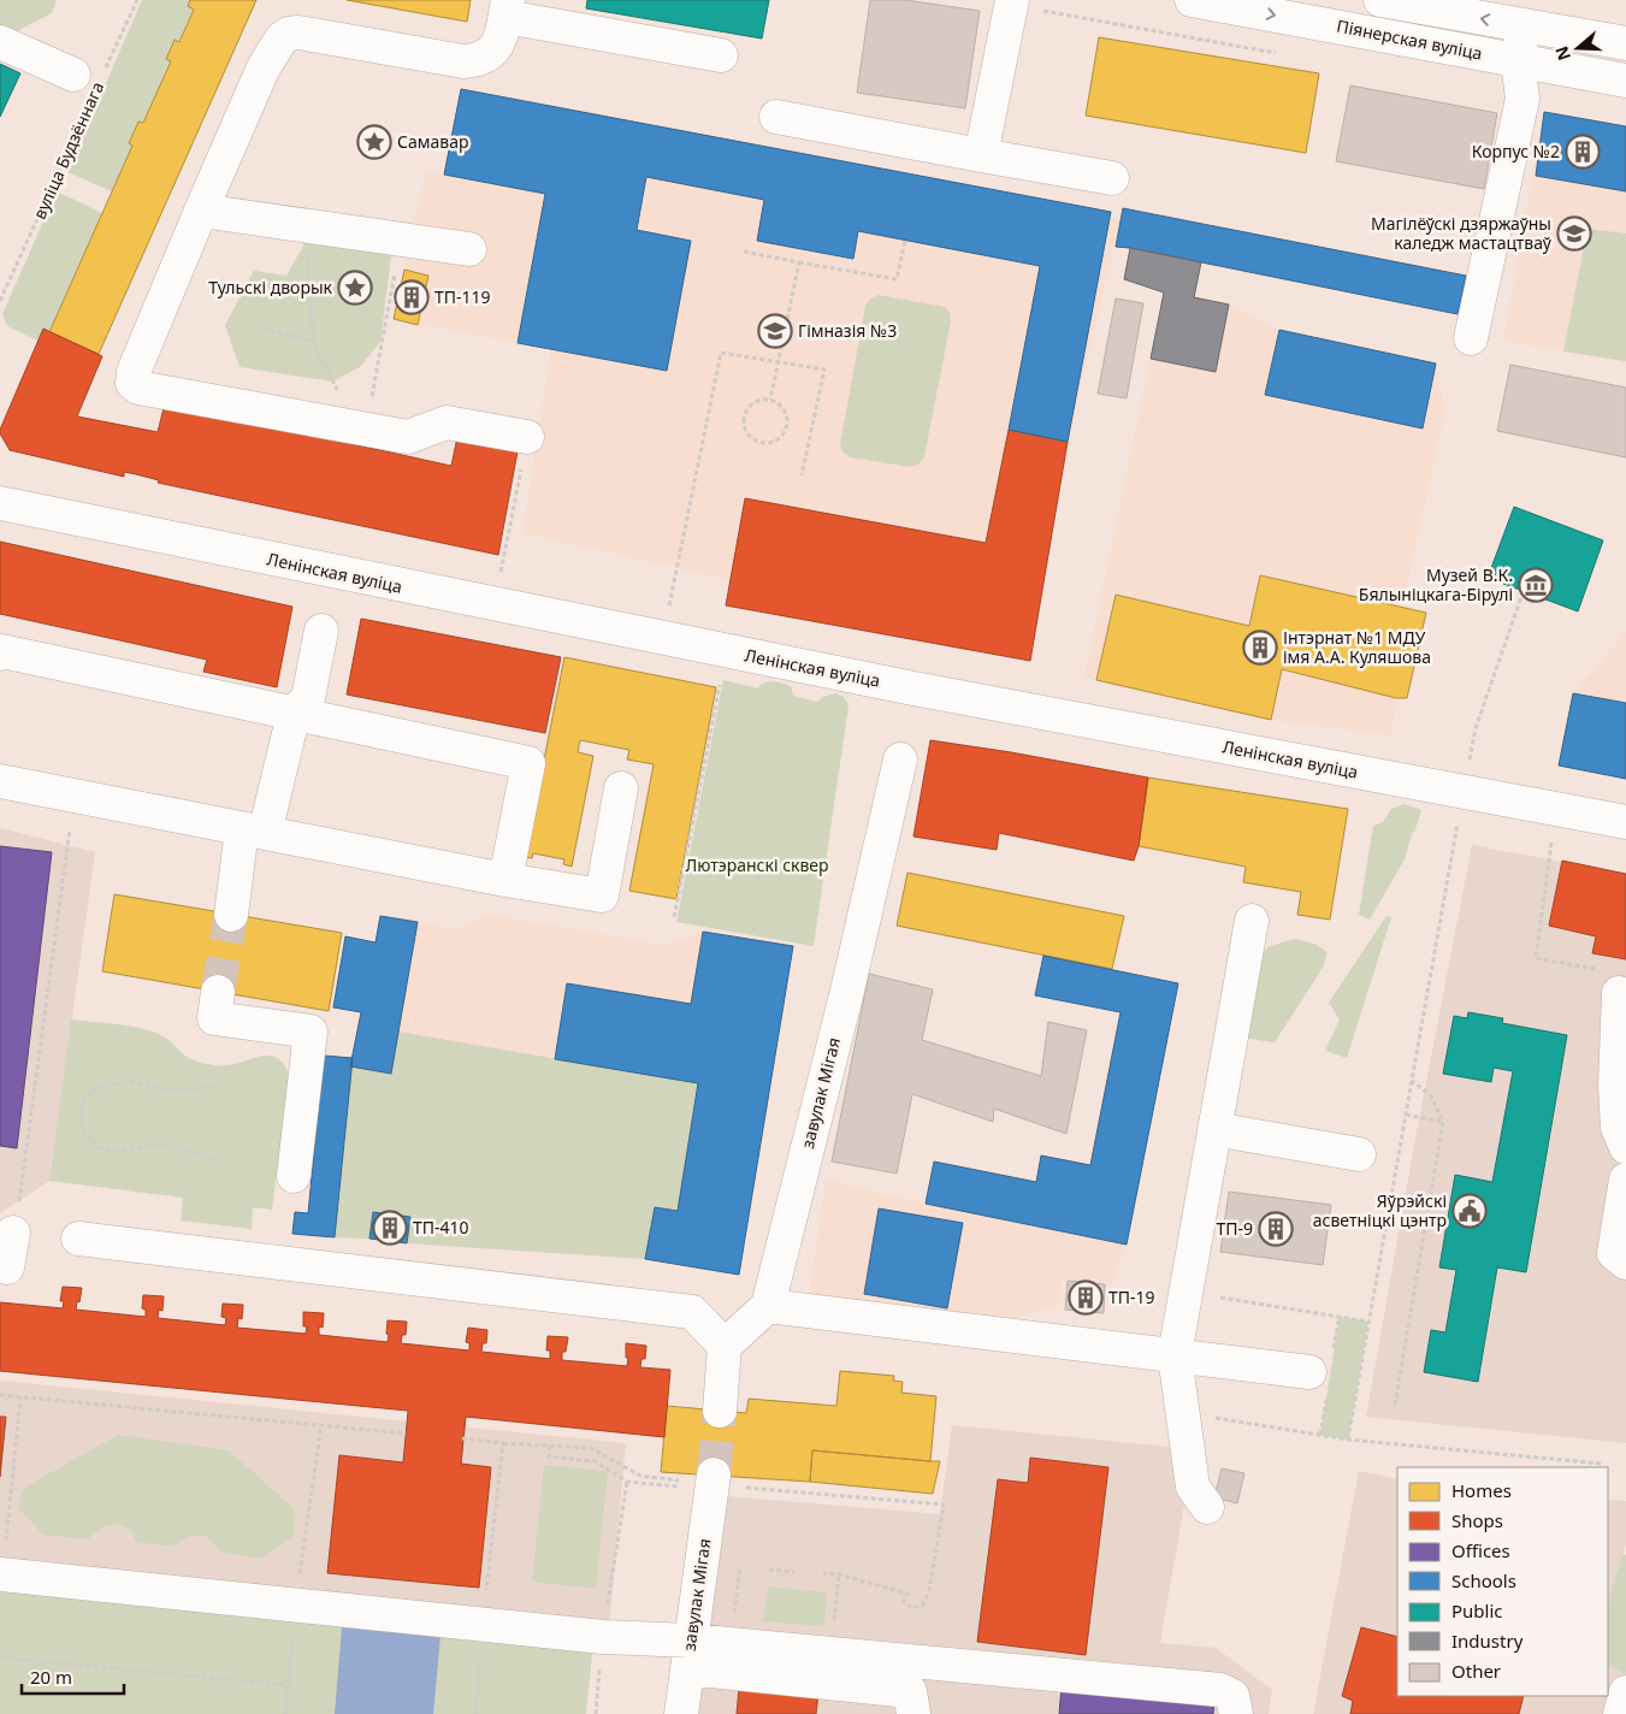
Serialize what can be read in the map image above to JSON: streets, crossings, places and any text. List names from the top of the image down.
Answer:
{
  "streets": {
    "street": ["Піянерская вуліца", "Ленінская вуліца", "завулак Мігая"],
    "path": ["вуліца Будзённага"]
  },
  "parks": ["Лютэранскі сквер"],
  "places": {
    "place": ["Самавар", "Тульскі дворык"],
    "building": [
      "Корпус №2",
      "ТП-119",
      "Інтэрнат №1 МДУ імя А.А. Куляшова",
      "ТП-410",
      "ТП-9",
      "ТП-19"
    ],
    "school or university": ["Магілёўскі дзяржаўны каледж мастацтваў", "Гімназія №3"],
    "museum": ["Музей В.К. Бялыніцкага-Бірулі"],
    "public building": ["Яўрэйскі асветніцкі цэнтр"]
  },
  "legend": [
    "Homes",
    "Shops",
    "Offices",
    "Schools",
    "Public",
    "Industry",
    "Other"
  ],
  "scale_bar": "20 m",
  "north": "left"
}
